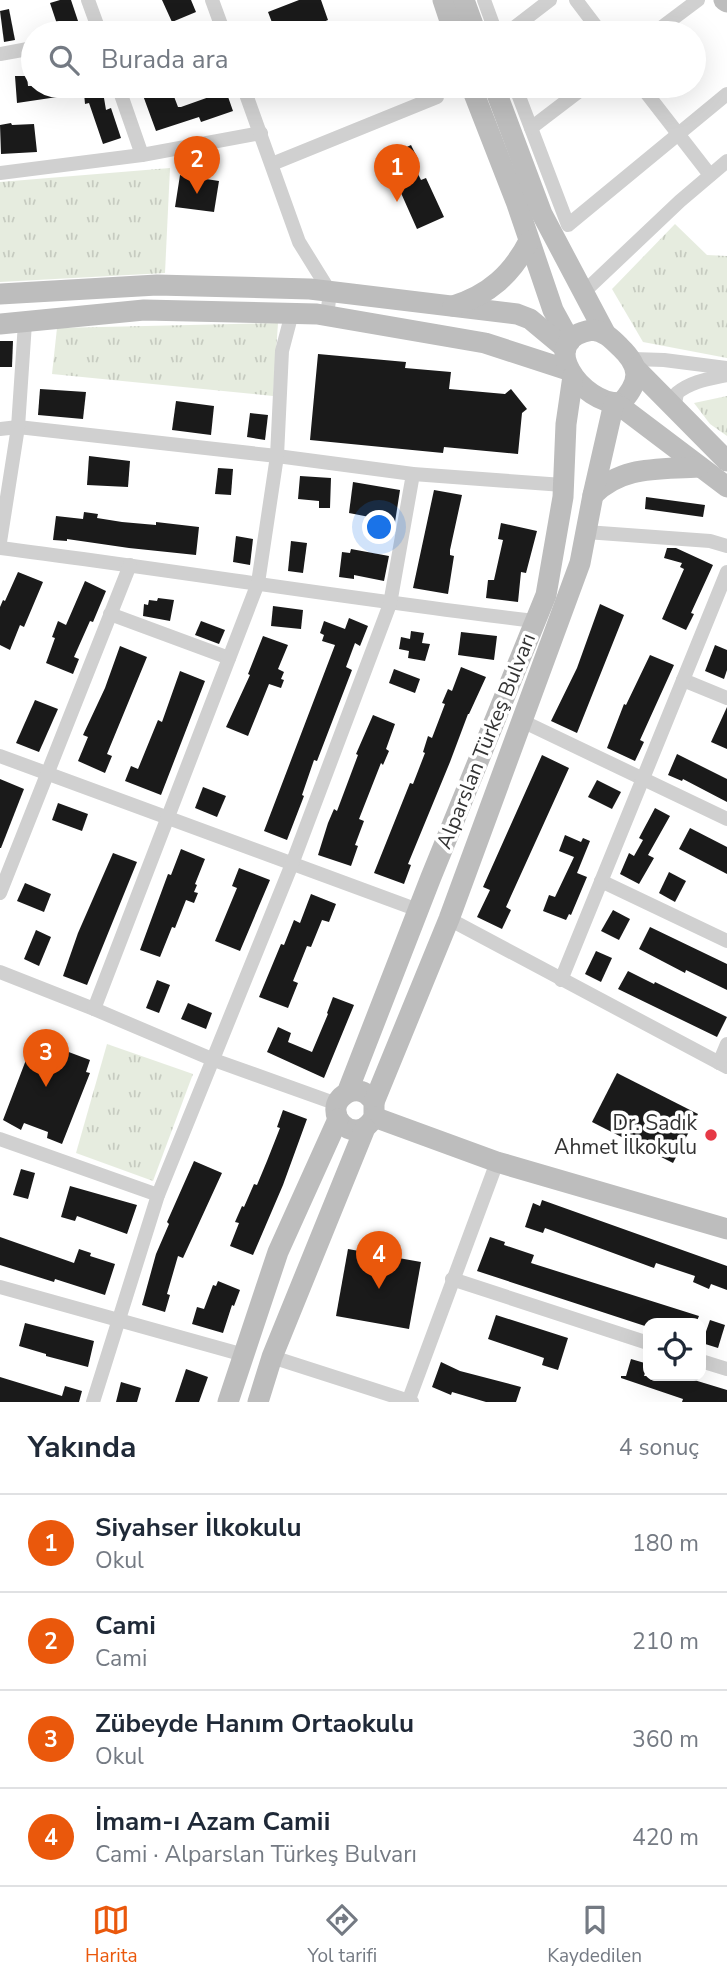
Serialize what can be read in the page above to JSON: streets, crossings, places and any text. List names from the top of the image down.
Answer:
{
  "streets": {
    "main road": ["Alparslan Türkeş Bulvarı"]
  },
  "places": ["Dr. Sadık Ahmet İlkokulu"],
  "page": {
    "search": "Burada ara",
    "pins": [
      "2",
      "1",
      "3",
      "4"
    ],
    "heading": ["Yakında", "4 sonuç"],
    "list": [
      {
        "mark": "1",
        "name": "Siyahser İlkokulu",
        "note": "Okul",
        "value": "180 m"
      },
      {
        "mark": "2",
        "name": "Cami",
        "note": "Cami",
        "value": "210 m"
      },
      {
        "mark": "3",
        "name": "Zübeyde Hanım Ortaokulu",
        "note": "Okul",
        "value": "360 m"
      },
      {
        "mark": "4",
        "name": "İmam-ı Azam Camii",
        "note": "Cami · Alparslan Türkeş Bulvarı",
        "value": "420 m"
      }
    ],
    "nav": ["Harita", "Yol tarifi", "Kaydedilen"]
  }
}
